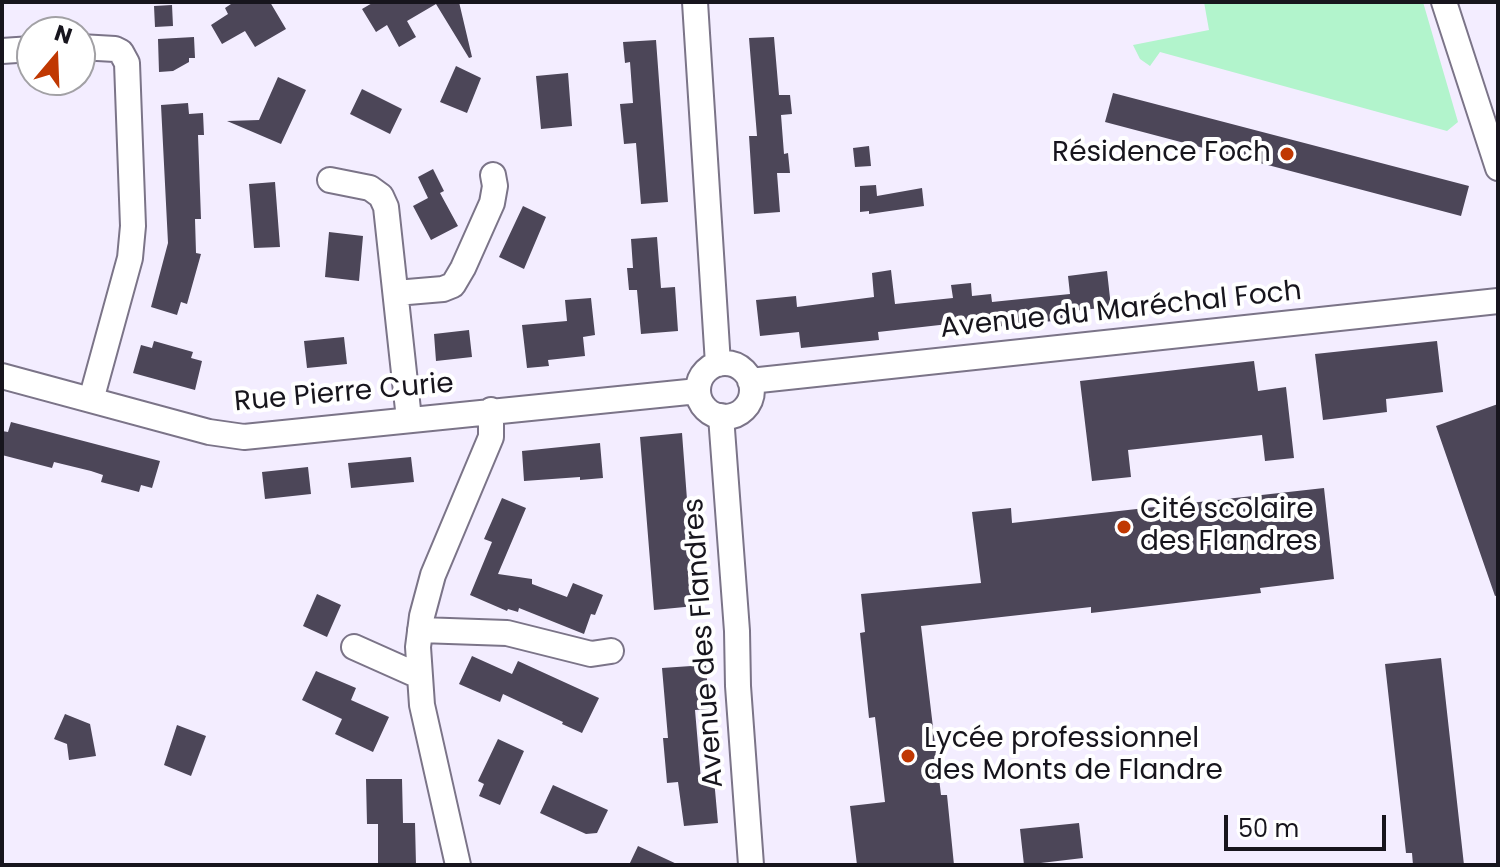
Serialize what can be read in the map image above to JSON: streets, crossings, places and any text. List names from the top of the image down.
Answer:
{
  "streets": {
    "street": ["Avenue du Maréchal Foch", "Rue Pierre Curie", "Avenue des Flandres"]
  },
  "crossings": [
    ["Avenue du Maréchal Foch", "Rue Pierre Curie"],
    ["Avenue du Maréchal Foch", "Avenue des Flandres"],
    ["Rue Pierre Curie", "Avenue des Flandres"]
  ],
  "places": ["Résidence Foch", "Cité scolaire des Flandres", "Lycée professionnel des Monts de Flandre"],
  "scale_bar": "50 m",
  "north": "top"
}
